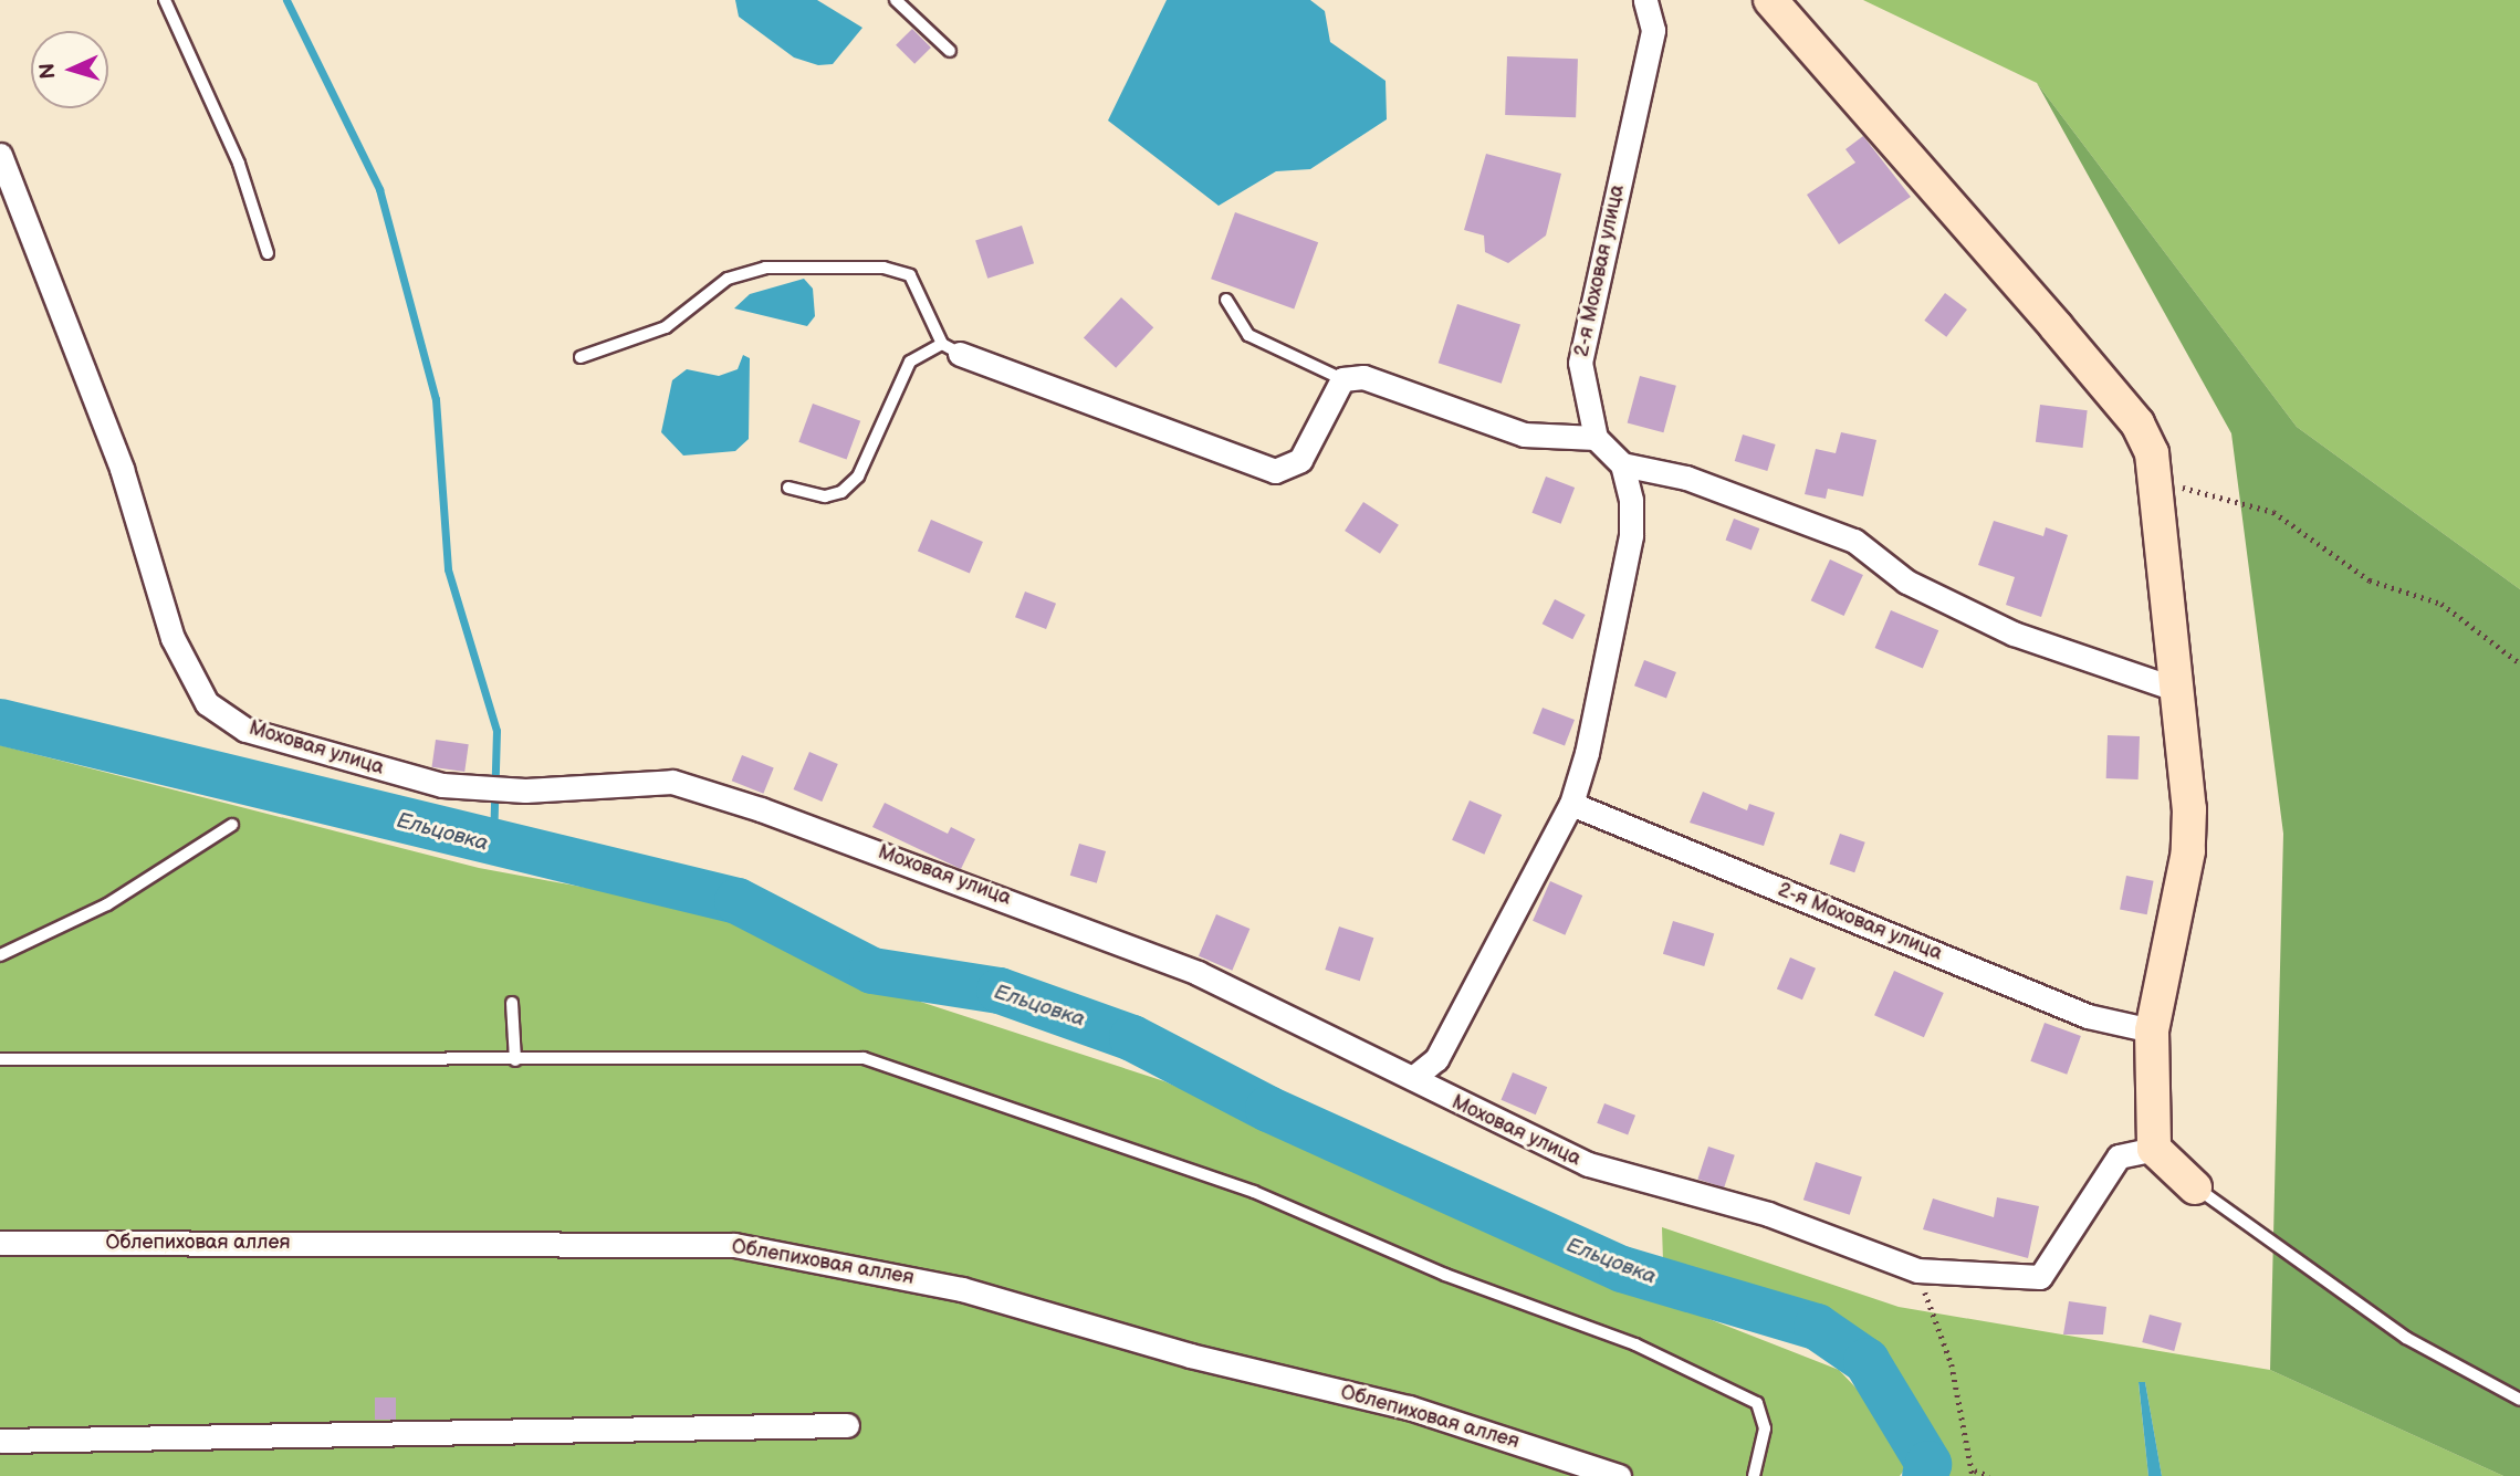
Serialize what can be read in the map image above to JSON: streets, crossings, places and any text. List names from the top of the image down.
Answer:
{
  "streets": {
    "street": ["2-я Моховая улица", "Моховая улица", "Облепиховая аллея"]
  },
  "water": ["Ельцовка"],
  "north": "left"
}
